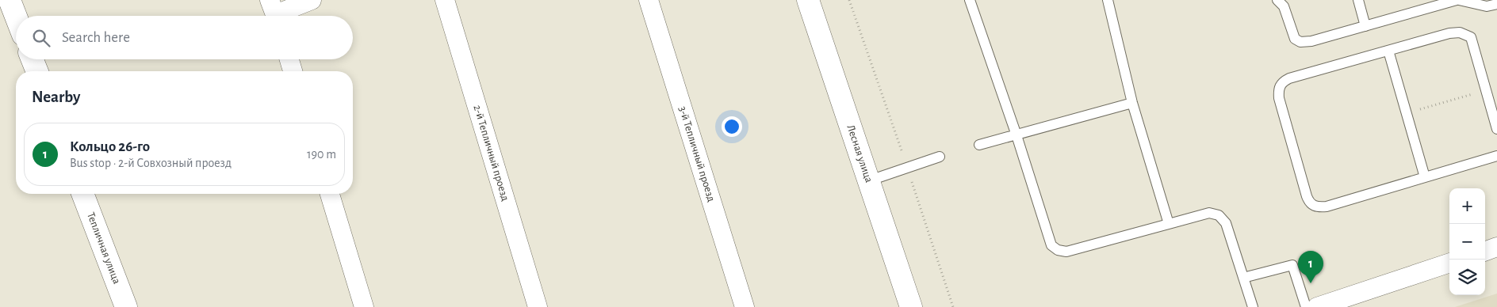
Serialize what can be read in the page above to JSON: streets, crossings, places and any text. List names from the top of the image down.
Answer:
{
  "streets": {
    "street": [
      "2-й Тепличный проезд",
      "3-й Тепличный проезд",
      "Лесная улица",
      "Тепличная улица"
    ]
  },
  "page": {
    "search": "Search here",
    "heading": "Nearby",
    "list": [
      {
        "mark": "1",
        "name": "Кольцо 26-го",
        "note": "Bus stop · 2-й Совхозный проезд",
        "value": "190 m"
      }
    ],
    "map_buttons": ["+", "−"],
    "pins": "1"
  }
}
